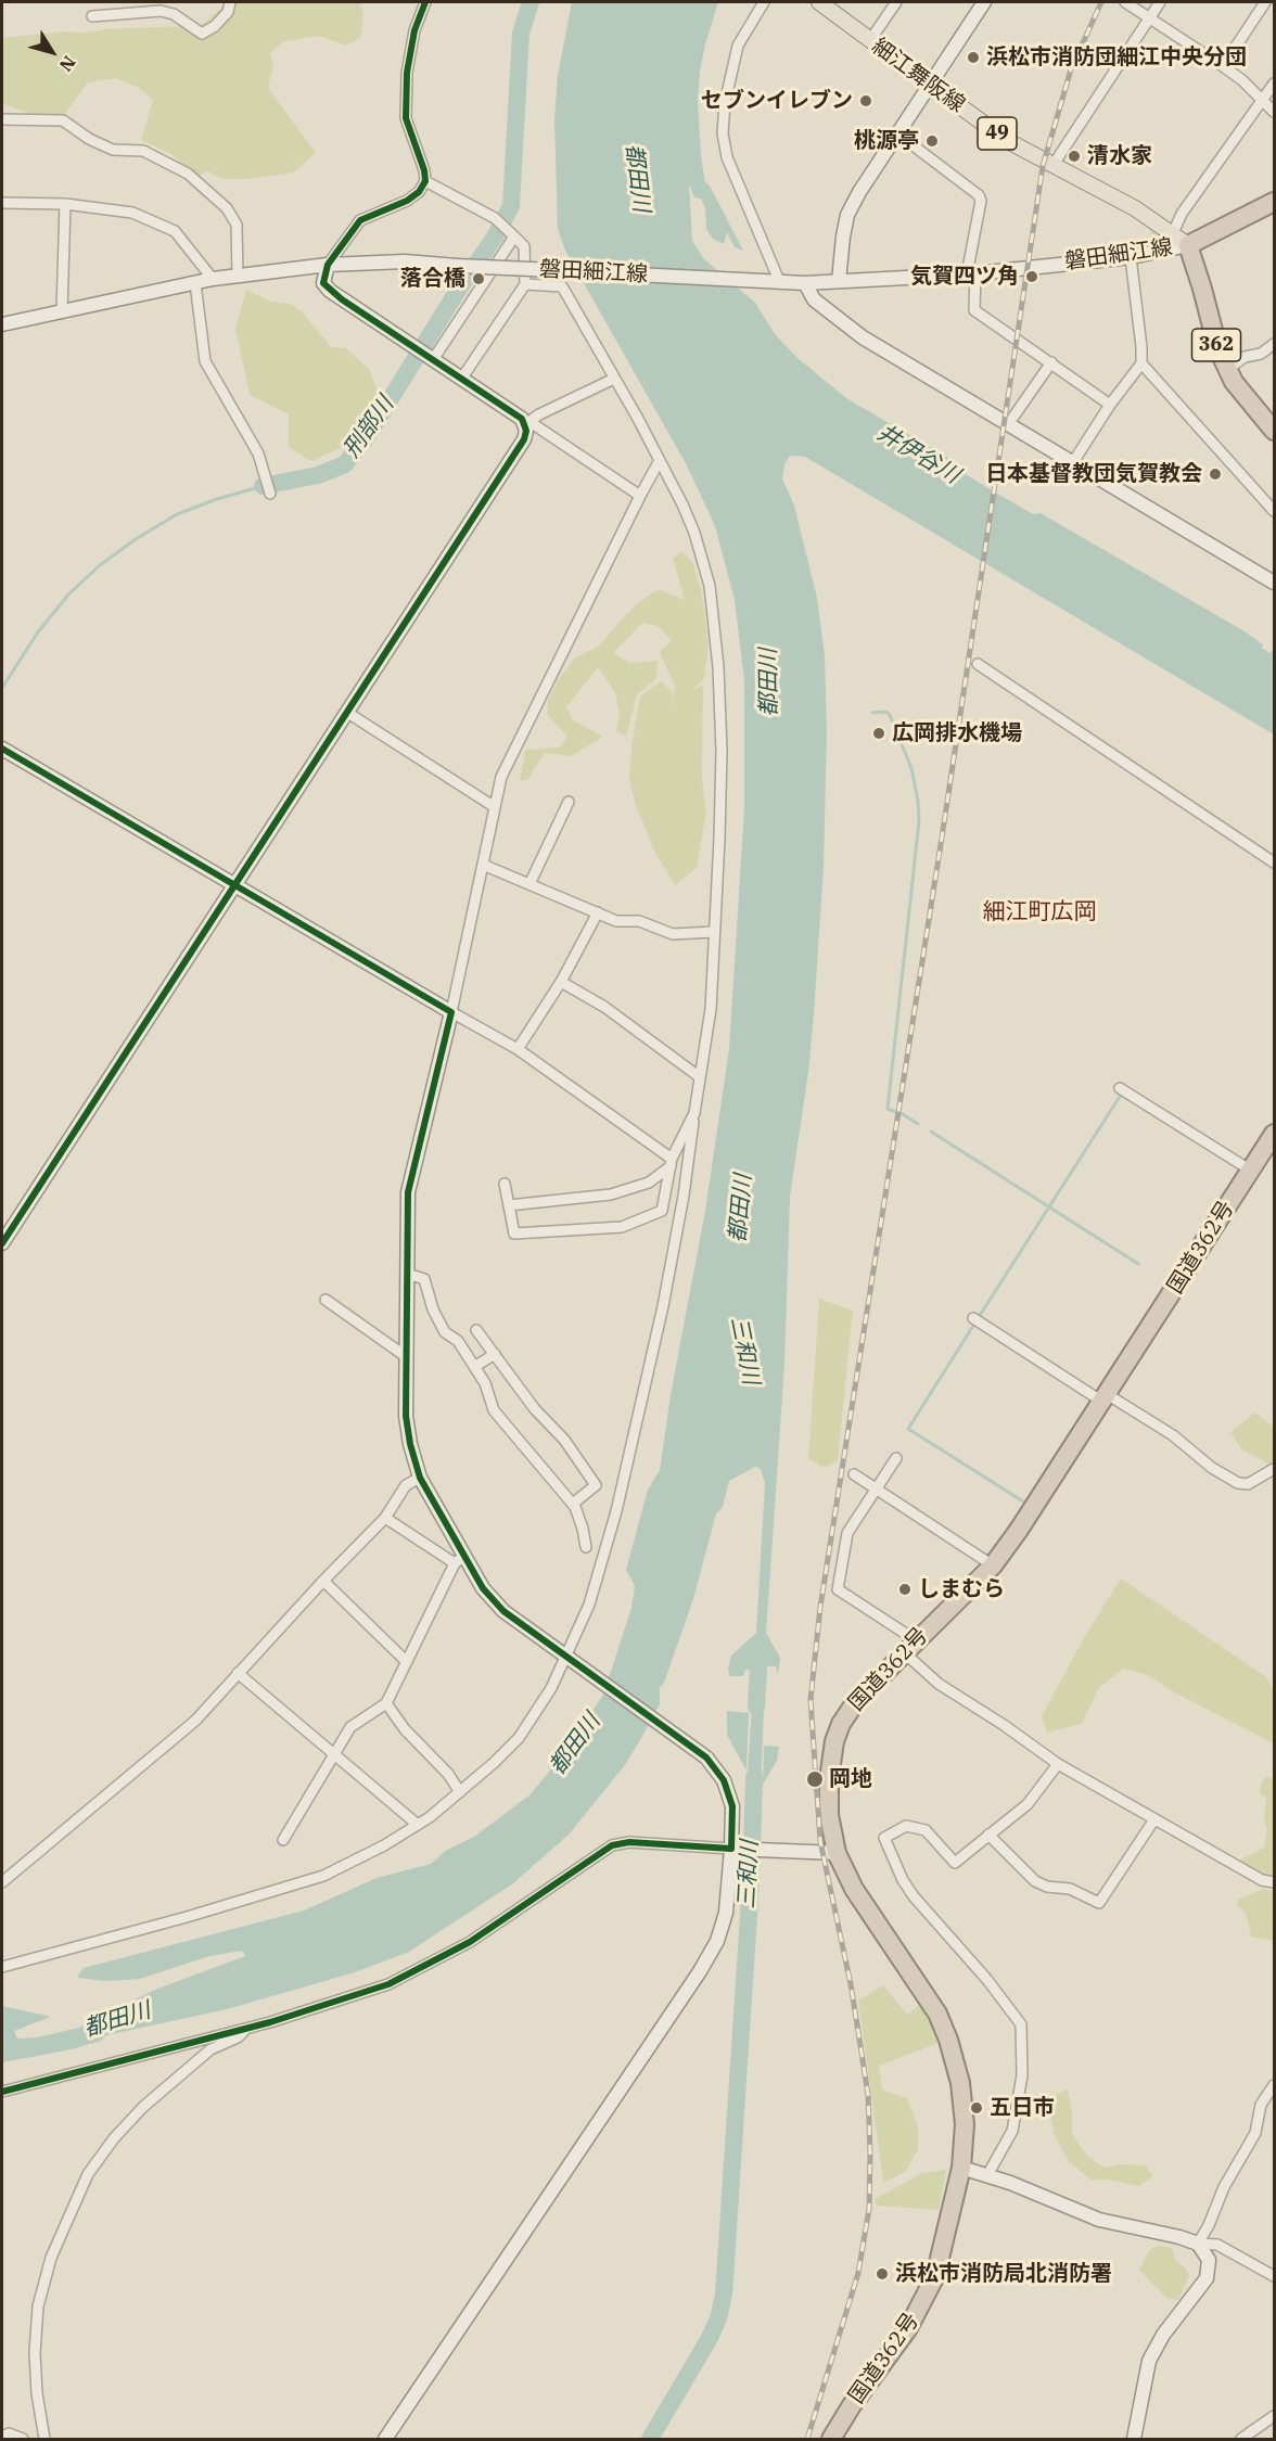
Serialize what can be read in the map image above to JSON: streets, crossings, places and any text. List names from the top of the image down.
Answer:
{
  "streets": {
    "highway": ["362", "国道362号"],
    "main road": ["細江舞阪線", "49"],
    "street": ["磐田細江線"]
  },
  "crossings": [
    ["細江舞阪線", "磐田細江線"],
    ["細江舞阪線", "362"],
    ["磐田細江線", "362"]
  ],
  "districts": ["細江町広岡"],
  "water": [
    "都田川",
    "刑部川",
    "井伊谷川",
    "三和川"
  ],
  "places": [
    "浜松市消防団細江中央分団",
    "セブンイレブン",
    "桃源亭",
    "清水家",
    "気賀四ツ角",
    "落合橋",
    "日本基督教団気賀教会",
    "広岡排水機場",
    "しまむら",
    "岡地",
    "五日市",
    "浜松市消防局北消防署"
  ],
  "north": "bottom right"
}
